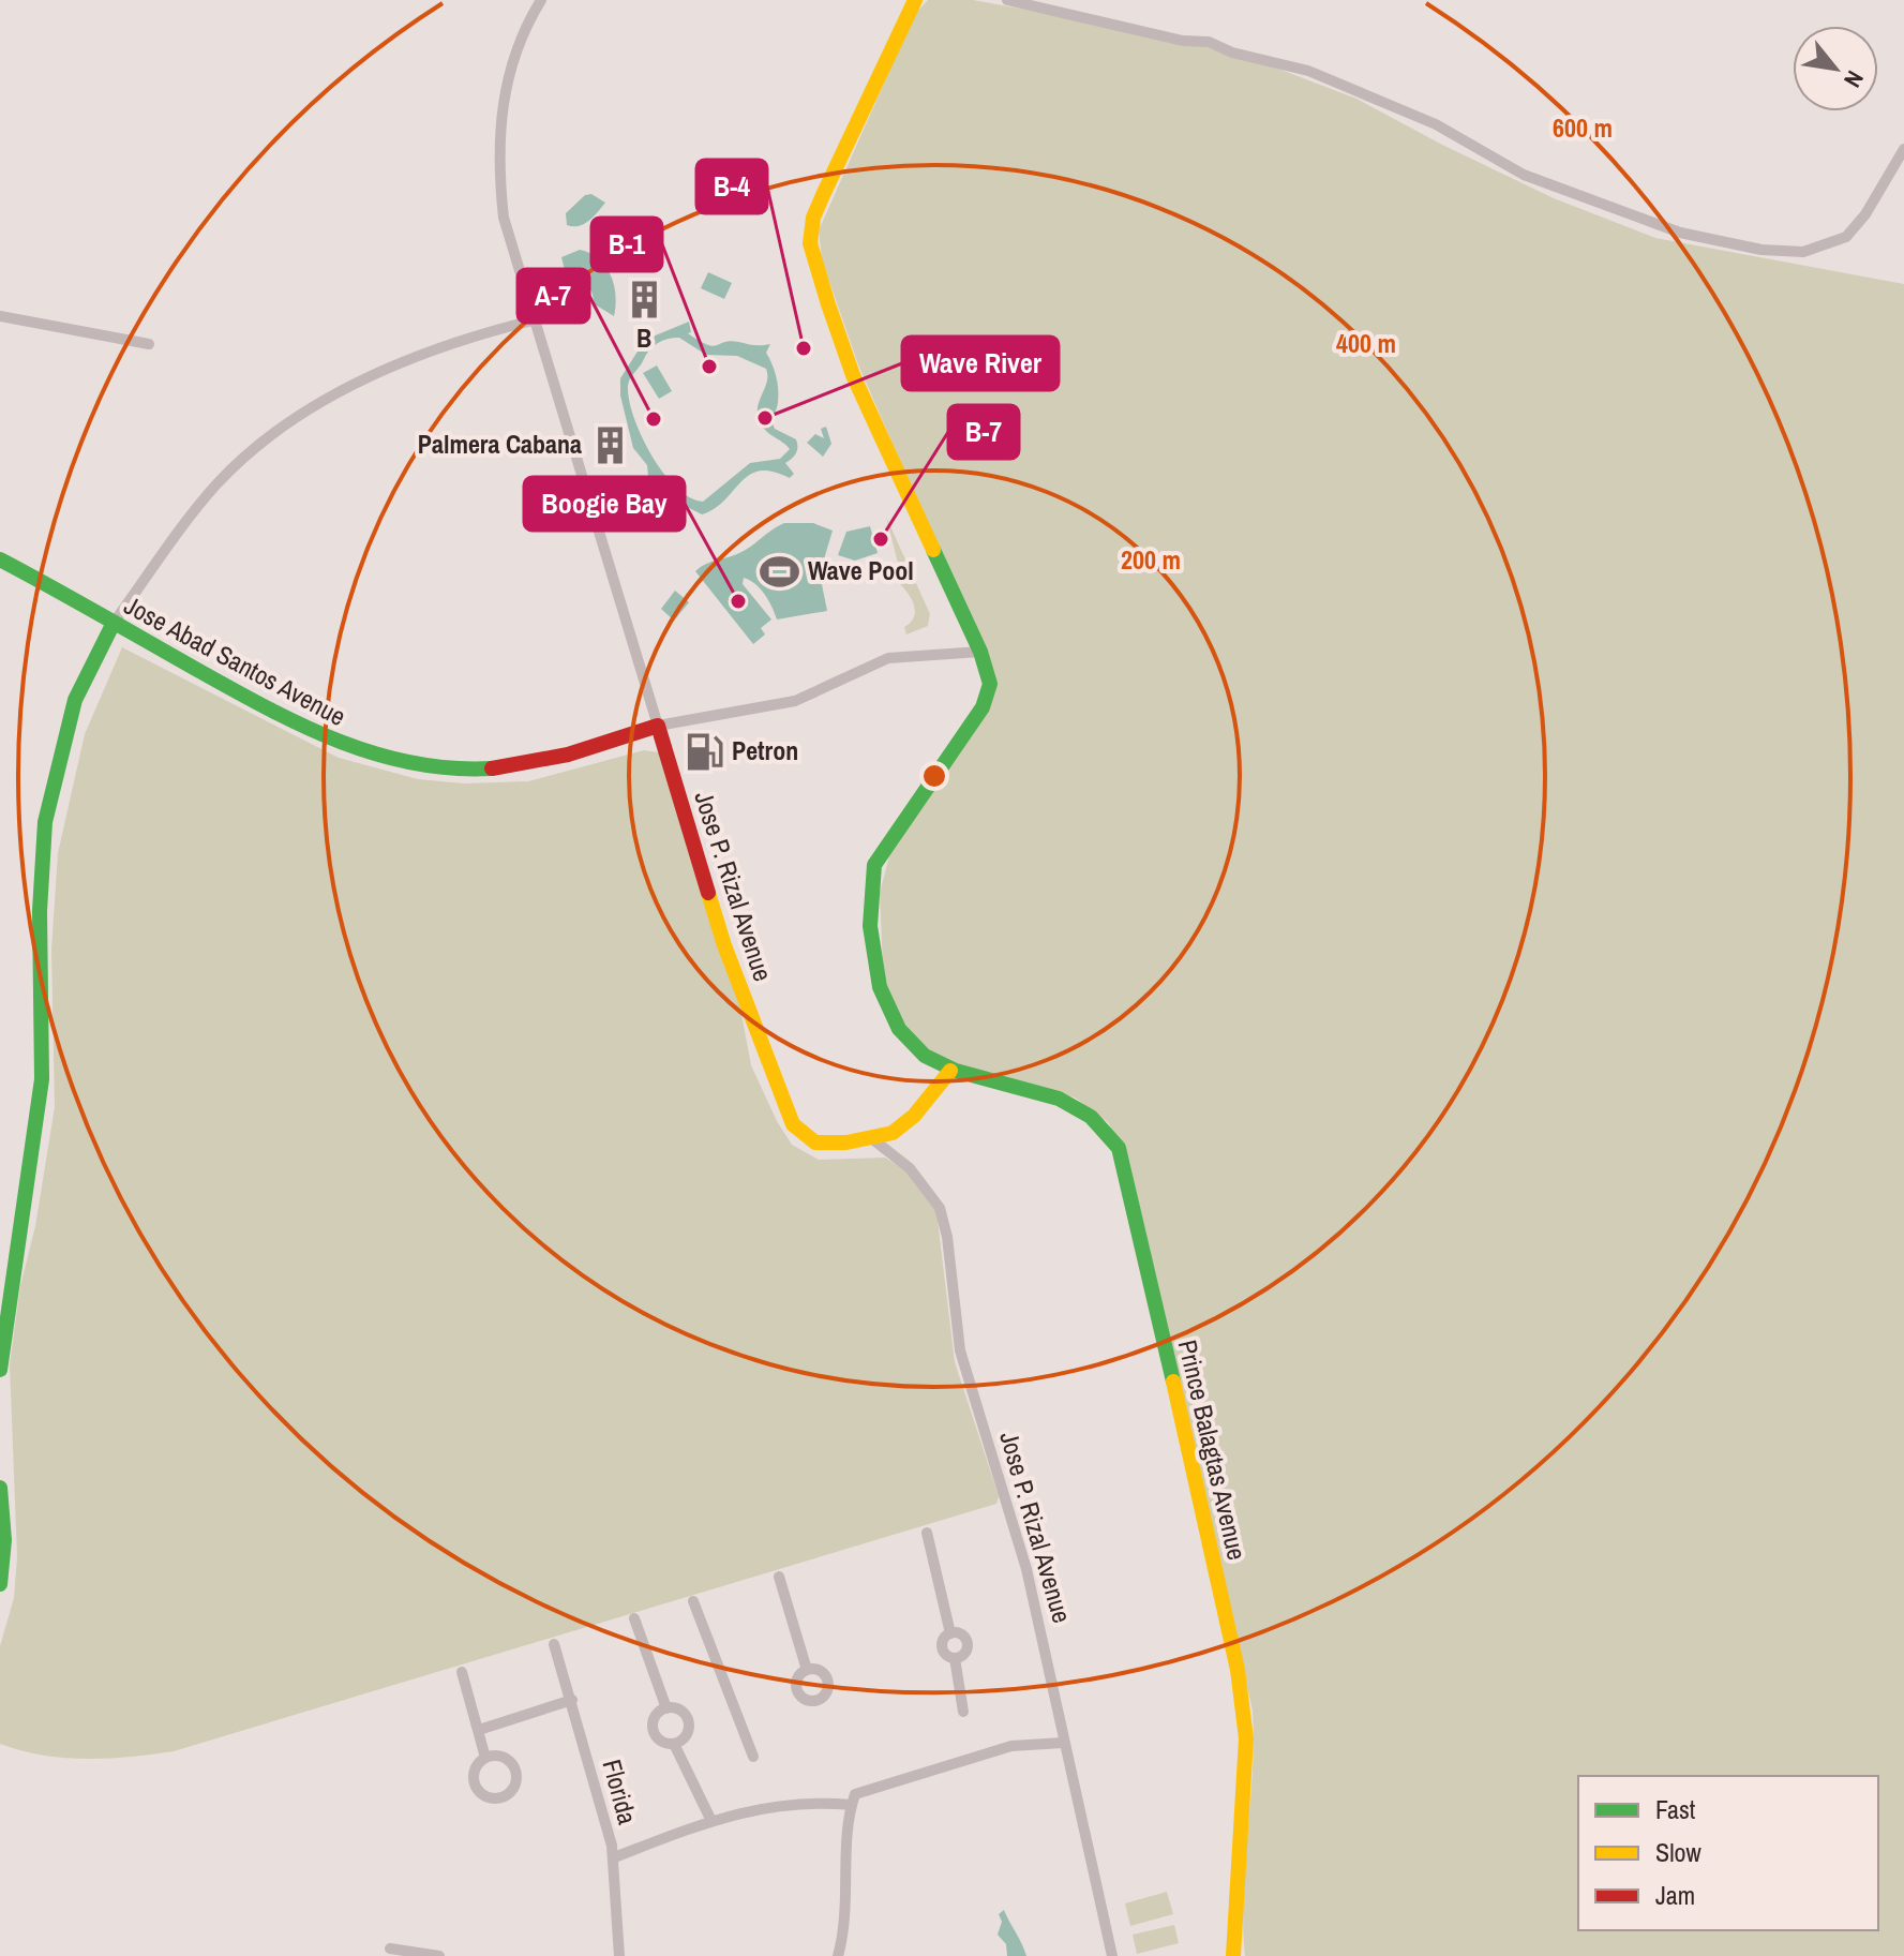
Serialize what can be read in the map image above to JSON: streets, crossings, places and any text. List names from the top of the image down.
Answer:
{
  "streets": {
    "main road": ["Jose Abad Santos Avenue", "Jose P. Rizal Avenue", "Prince Balagtas Avenue"],
    "street": ["Florida"]
  },
  "crossings": [
    ["Jose Abad Santos Avenue", "Jose P. Rizal Avenue"],
    ["Jose P. Rizal Avenue", "Prince Balagtas Avenue"]
  ],
  "places": {
    "building": ["B", "Palmera Cabana"],
    "other": [
      "B-4",
      "B-1",
      "Wave River",
      "A-7",
      "B-7",
      "Boogie Bay"
    ],
    "sports": ["Wave Pool"],
    "fuel station": ["Petron"]
  },
  "legend": ["Fast", "Slow", "Jam"],
  "north": "bottom right",
  "rings": ["600 m", "400 m", "200 m"]
}
